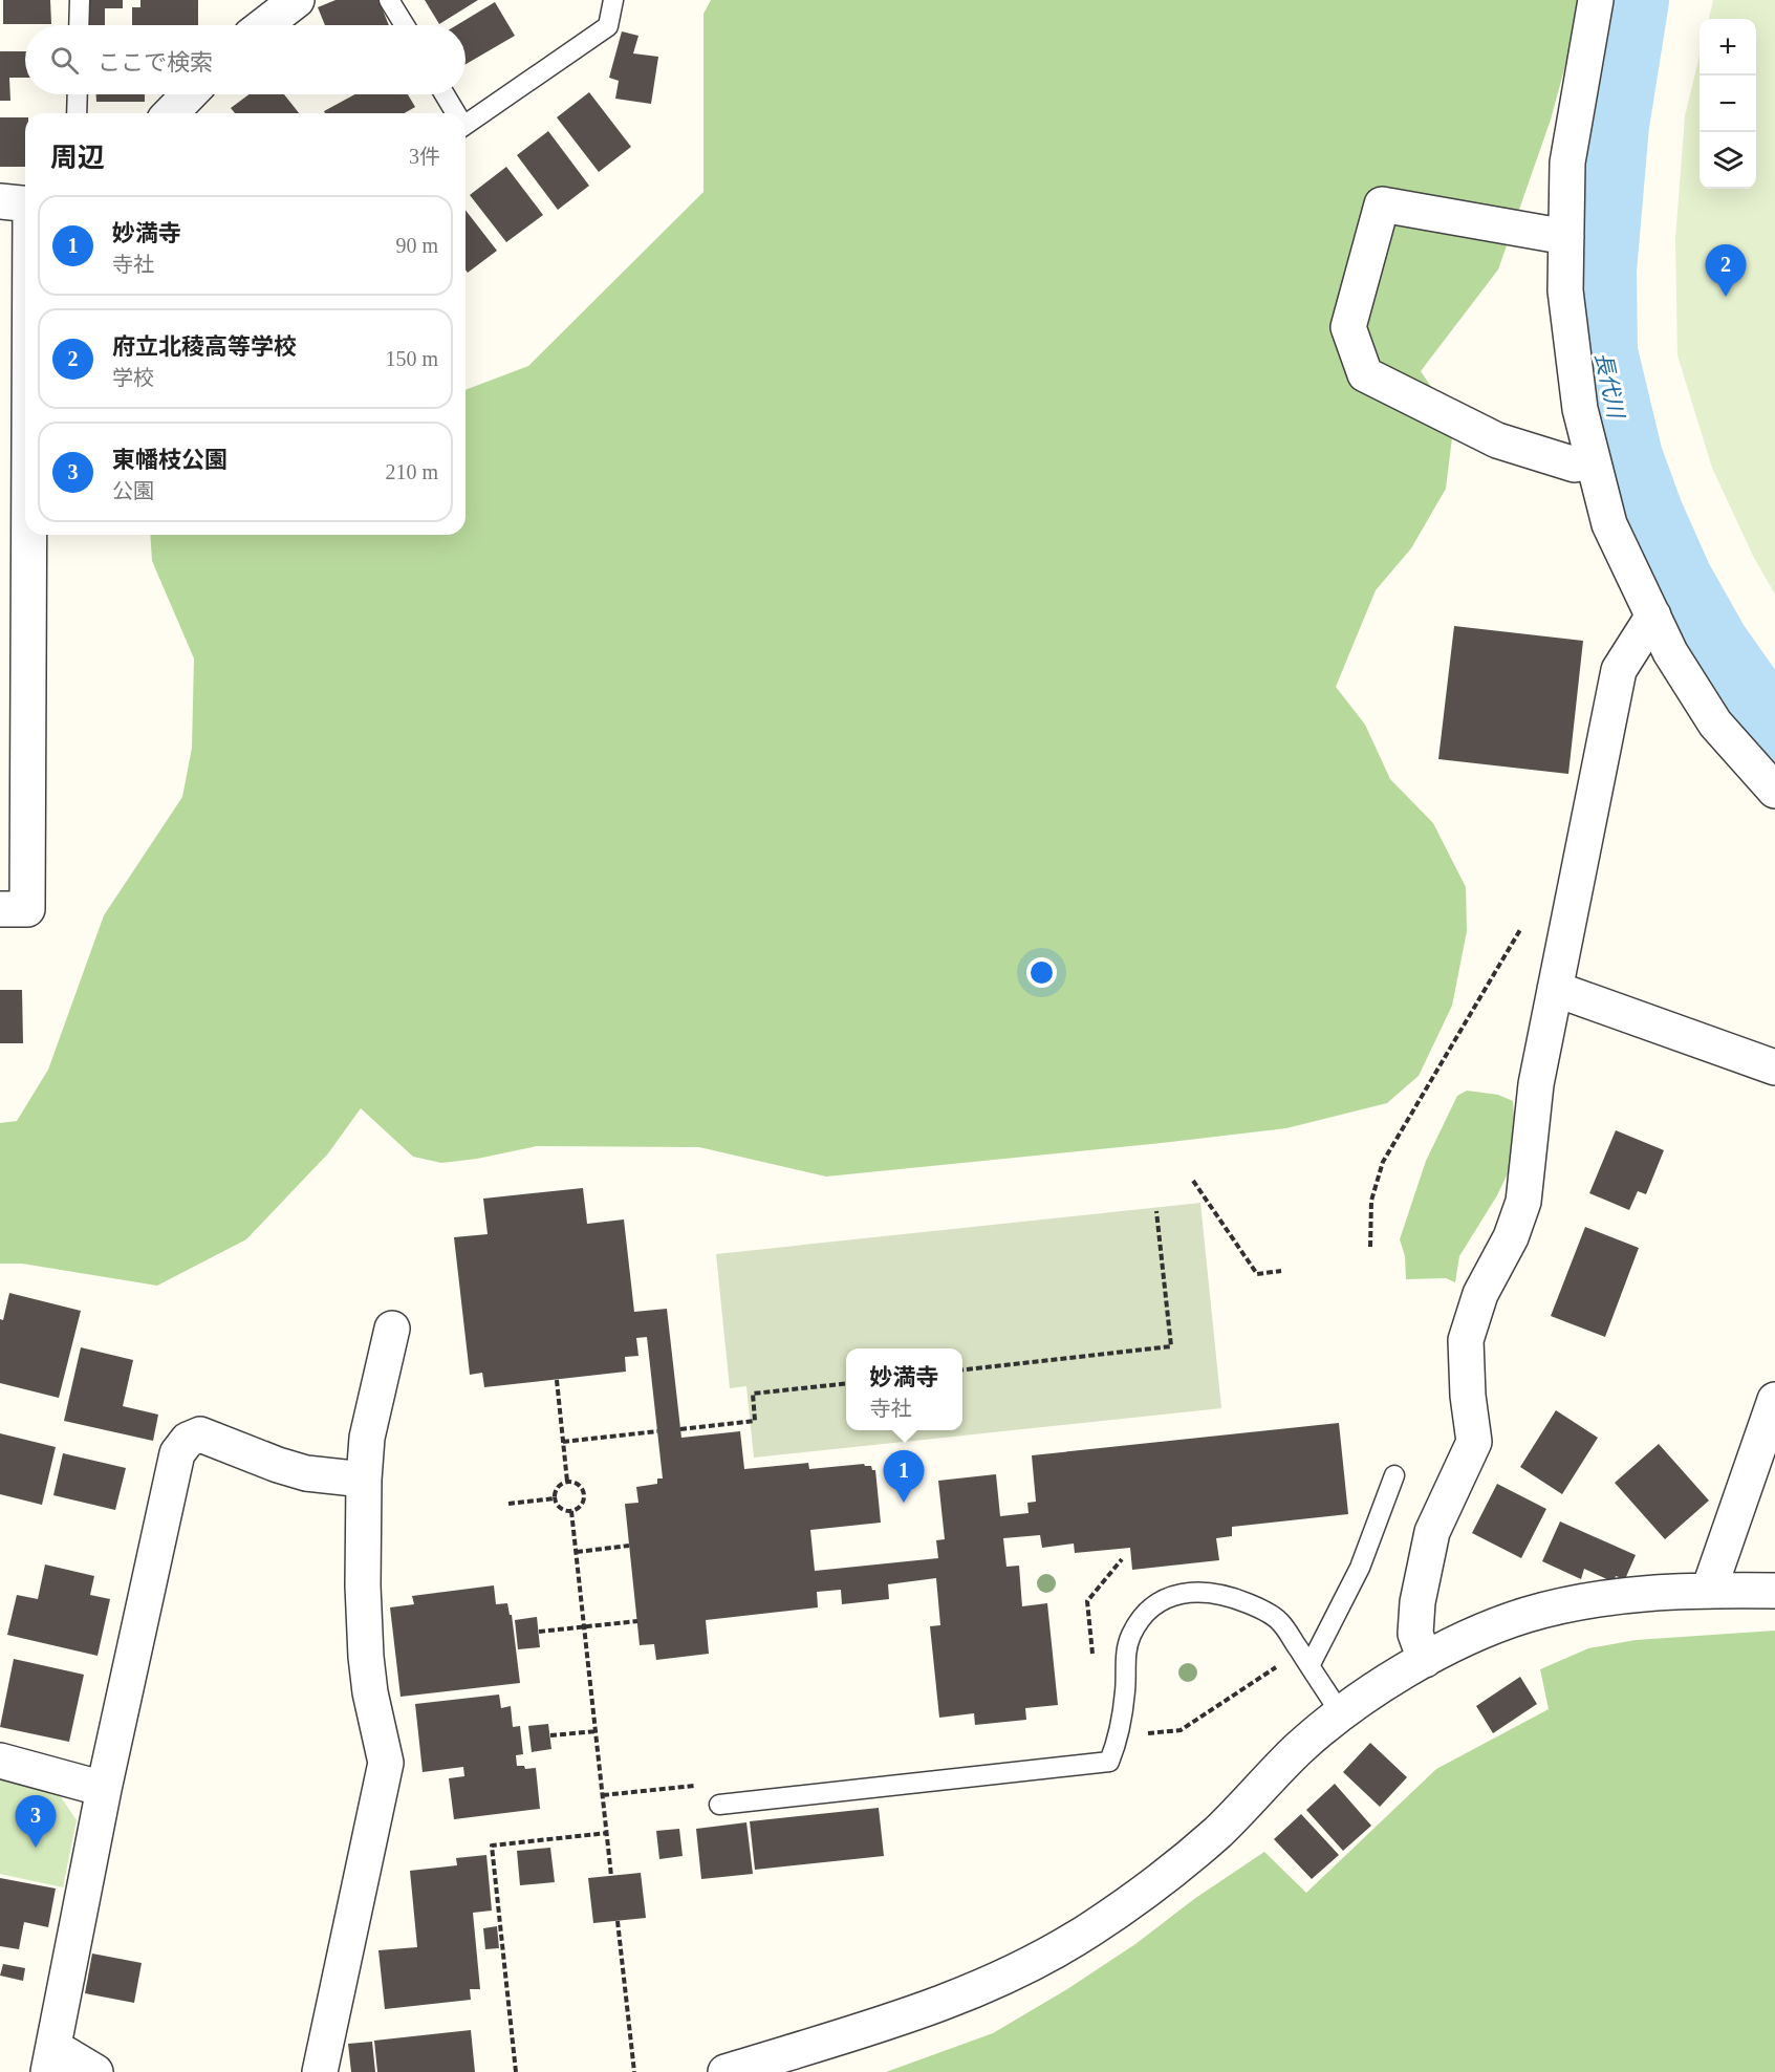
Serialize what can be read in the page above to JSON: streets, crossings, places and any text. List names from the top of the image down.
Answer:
{
  "water": ["長代川"],
  "page": {
    "map_buttons": ["+", "−"],
    "search": "ここで検索",
    "heading": ["周辺", "3件"],
    "list": [
      {
        "mark": "1",
        "name": "妙満寺",
        "note": "寺社",
        "value": "90 m"
      },
      {
        "mark": "2",
        "name": "府立北稜高等学校",
        "note": "学校",
        "value": "150 m"
      },
      {
        "mark": "3",
        "name": "東幡枝公園",
        "note": "公園",
        "value": "210 m"
      }
    ],
    "pins": ["2", "1", "3"],
    "popup": ["妙満寺", "寺社"]
  }
}
